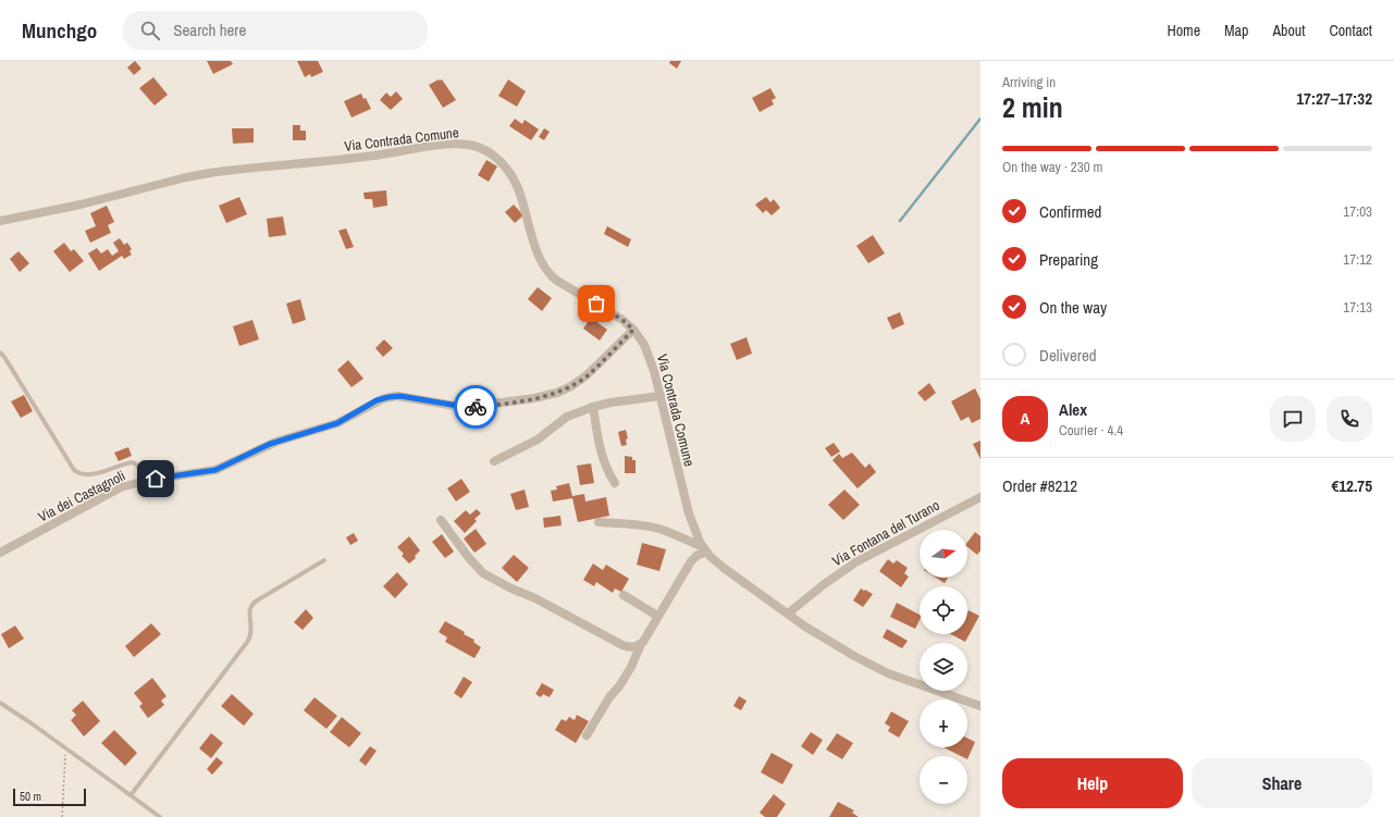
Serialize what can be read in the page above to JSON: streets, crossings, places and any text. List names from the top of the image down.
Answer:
{
  "streets": {
    "street": ["Via Contrada Comune", "Via dei Castagnoli", "Via Fontana del Turano"]
  },
  "crossings": [
    ["Via Contrada Comune", "Via dei Castagnoli"],
    ["Via Contrada Comune", "Via Fontana del Turano"]
  ],
  "scale_bar": "50 m",
  "north": "right",
  "page": {
    "header": "Munchgo",
    "search": "Search here",
    "nav": [
      "Home",
      "Map",
      "About",
      "Contact"
    ],
    "heading": ["2 min", "Arriving in", "17:27–17:32"],
    "panel": [
      "Alex",
      "Courier · 4.4",
      "Order #8212",
      "€12.75"
    ],
    "bar": "On the way · 230 m",
    "list": [
      ["Confirmed", "17:03"],
      ["Preparing", "17:12"],
      ["On the way", "17:13"],
      "Delivered"
    ],
    "round": "A",
    "map_buttons": ["+", "−"],
    "buttons": ["Help", "Share"],
    "scale": "50 m"
  }
}
